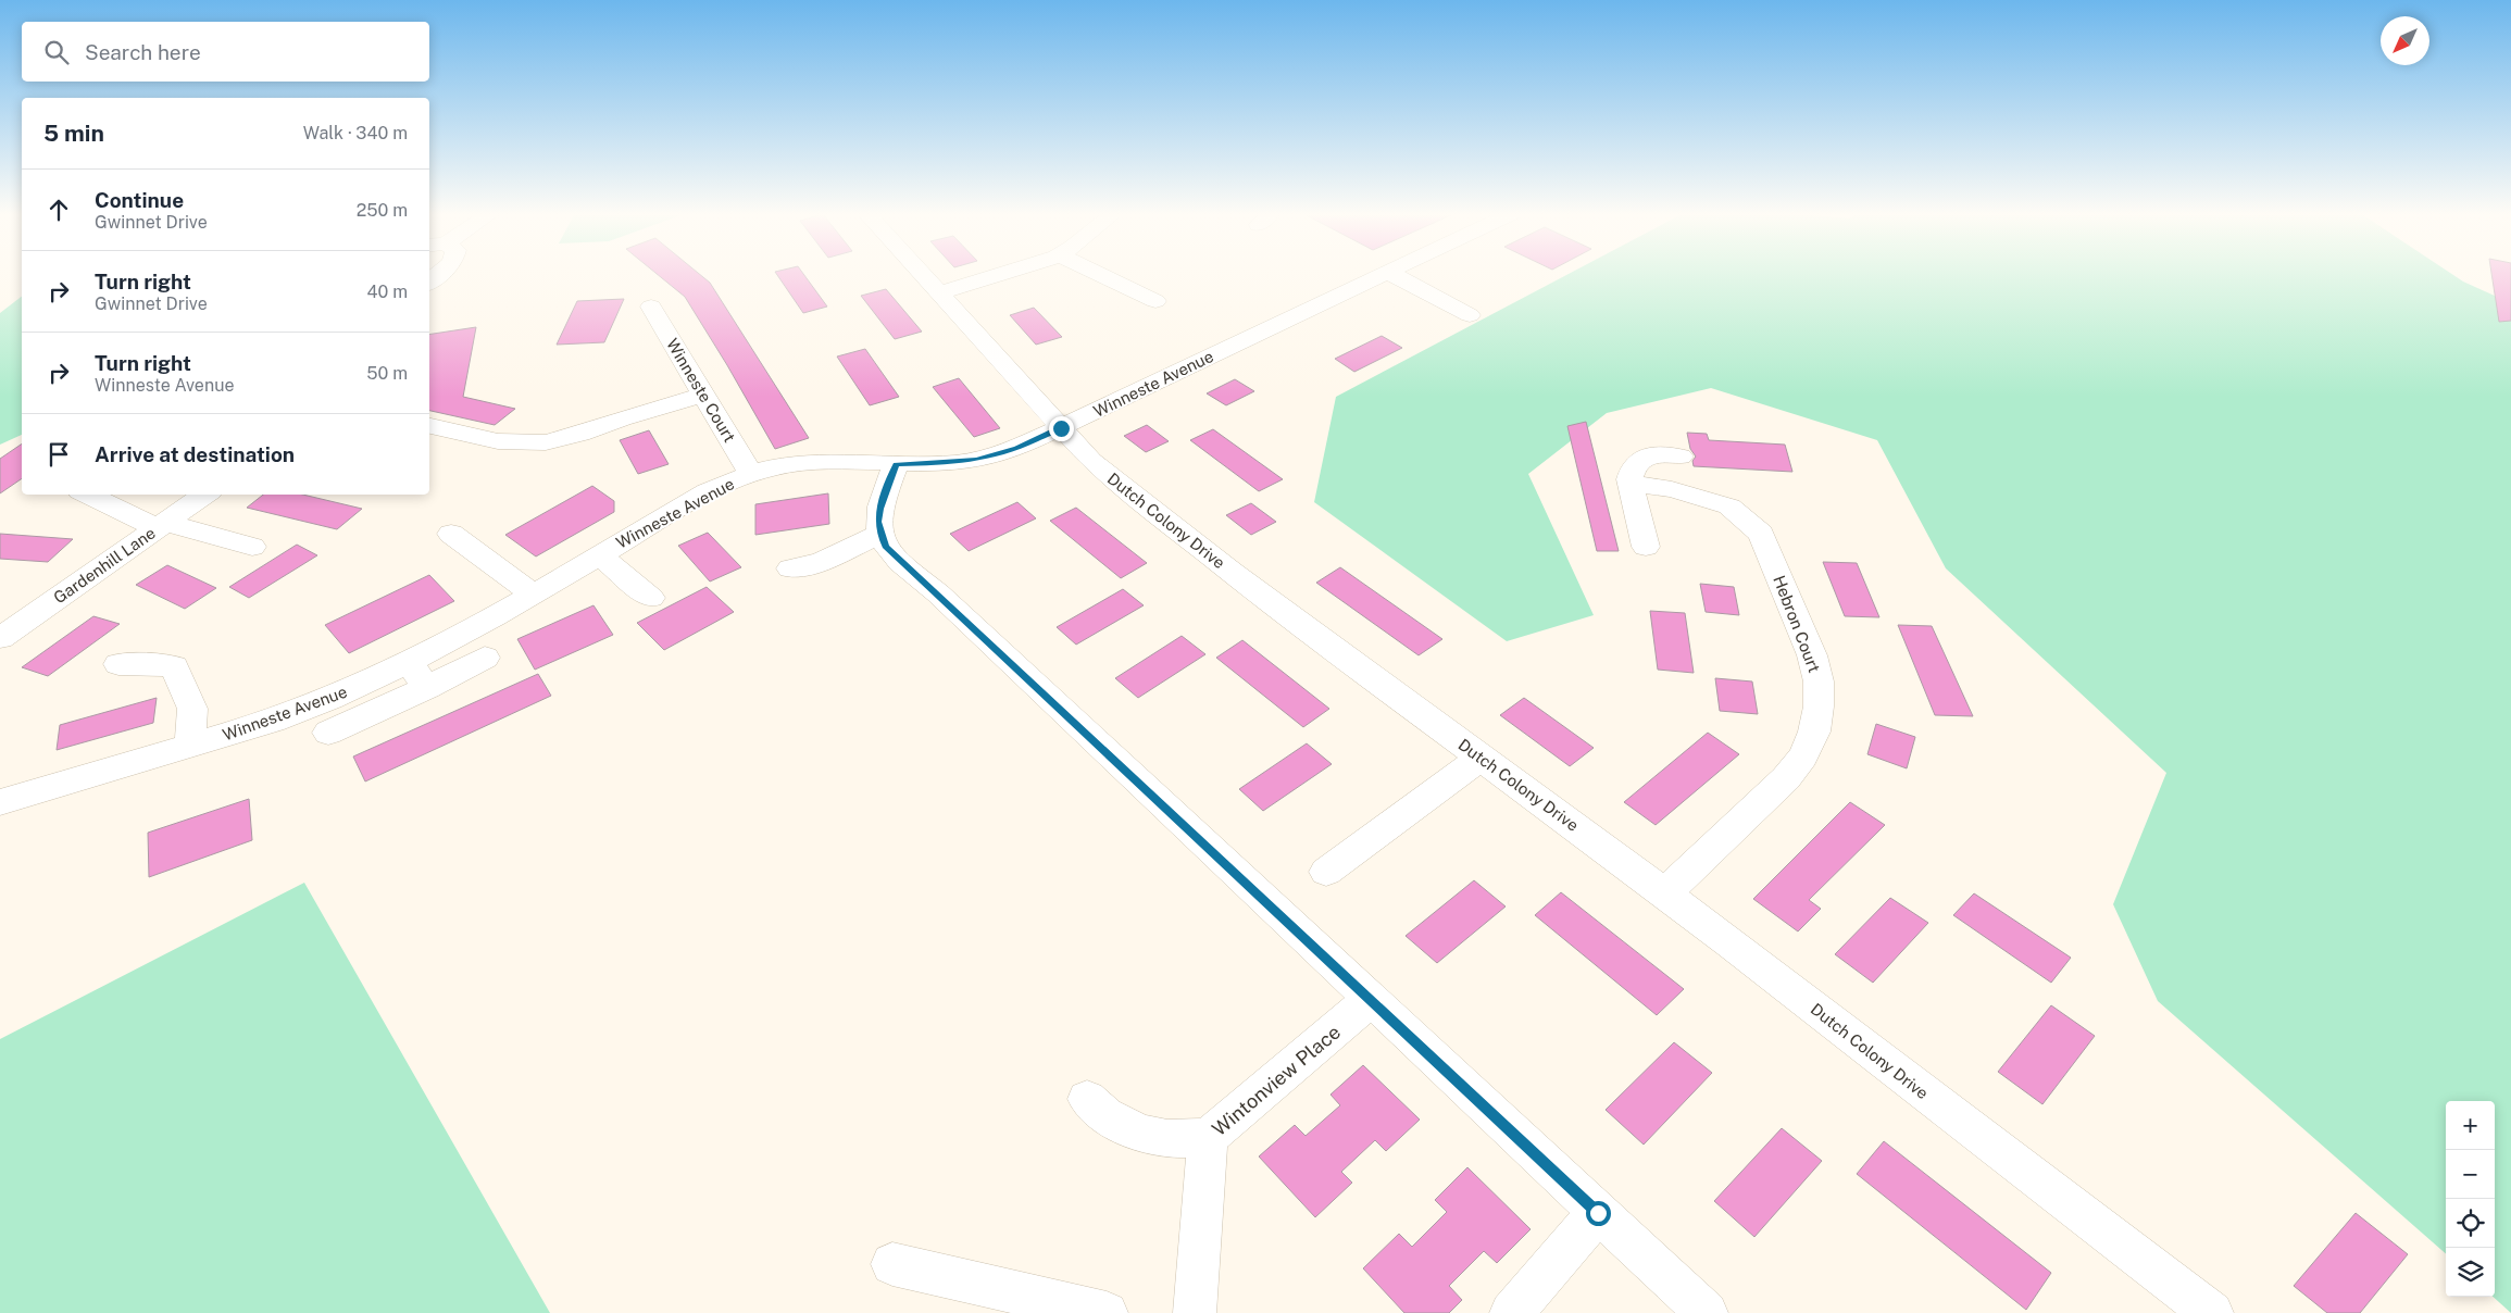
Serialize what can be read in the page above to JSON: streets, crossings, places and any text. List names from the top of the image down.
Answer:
{
  "streets": {
    "street": [
      "Winneste Avenue",
      "Winneste Court",
      "Dutch Colony Drive",
      "Gardenhill Lane",
      "Hebron Court",
      "Wintonview Place"
    ]
  },
  "crossings": [
    ["Winneste Avenue", "Winneste Court"],
    ["Winneste Avenue", "Dutch Colony Drive"],
    ["Dutch Colony Drive", "Hebron Court"]
  ],
  "north": "bottom left",
  "page": {
    "search": "Search here",
    "heading": ["5 min", "Walk · 340 m"],
    "list": [
      ["Continue", "Gwinnet Drive", "250 m"],
      ["Turn right", "Gwinnet Drive", "40 m"],
      ["Turn right", "Winneste Avenue", "50 m"],
      "Arrive at destination"
    ],
    "map_buttons": ["+", "−"]
  }
}
